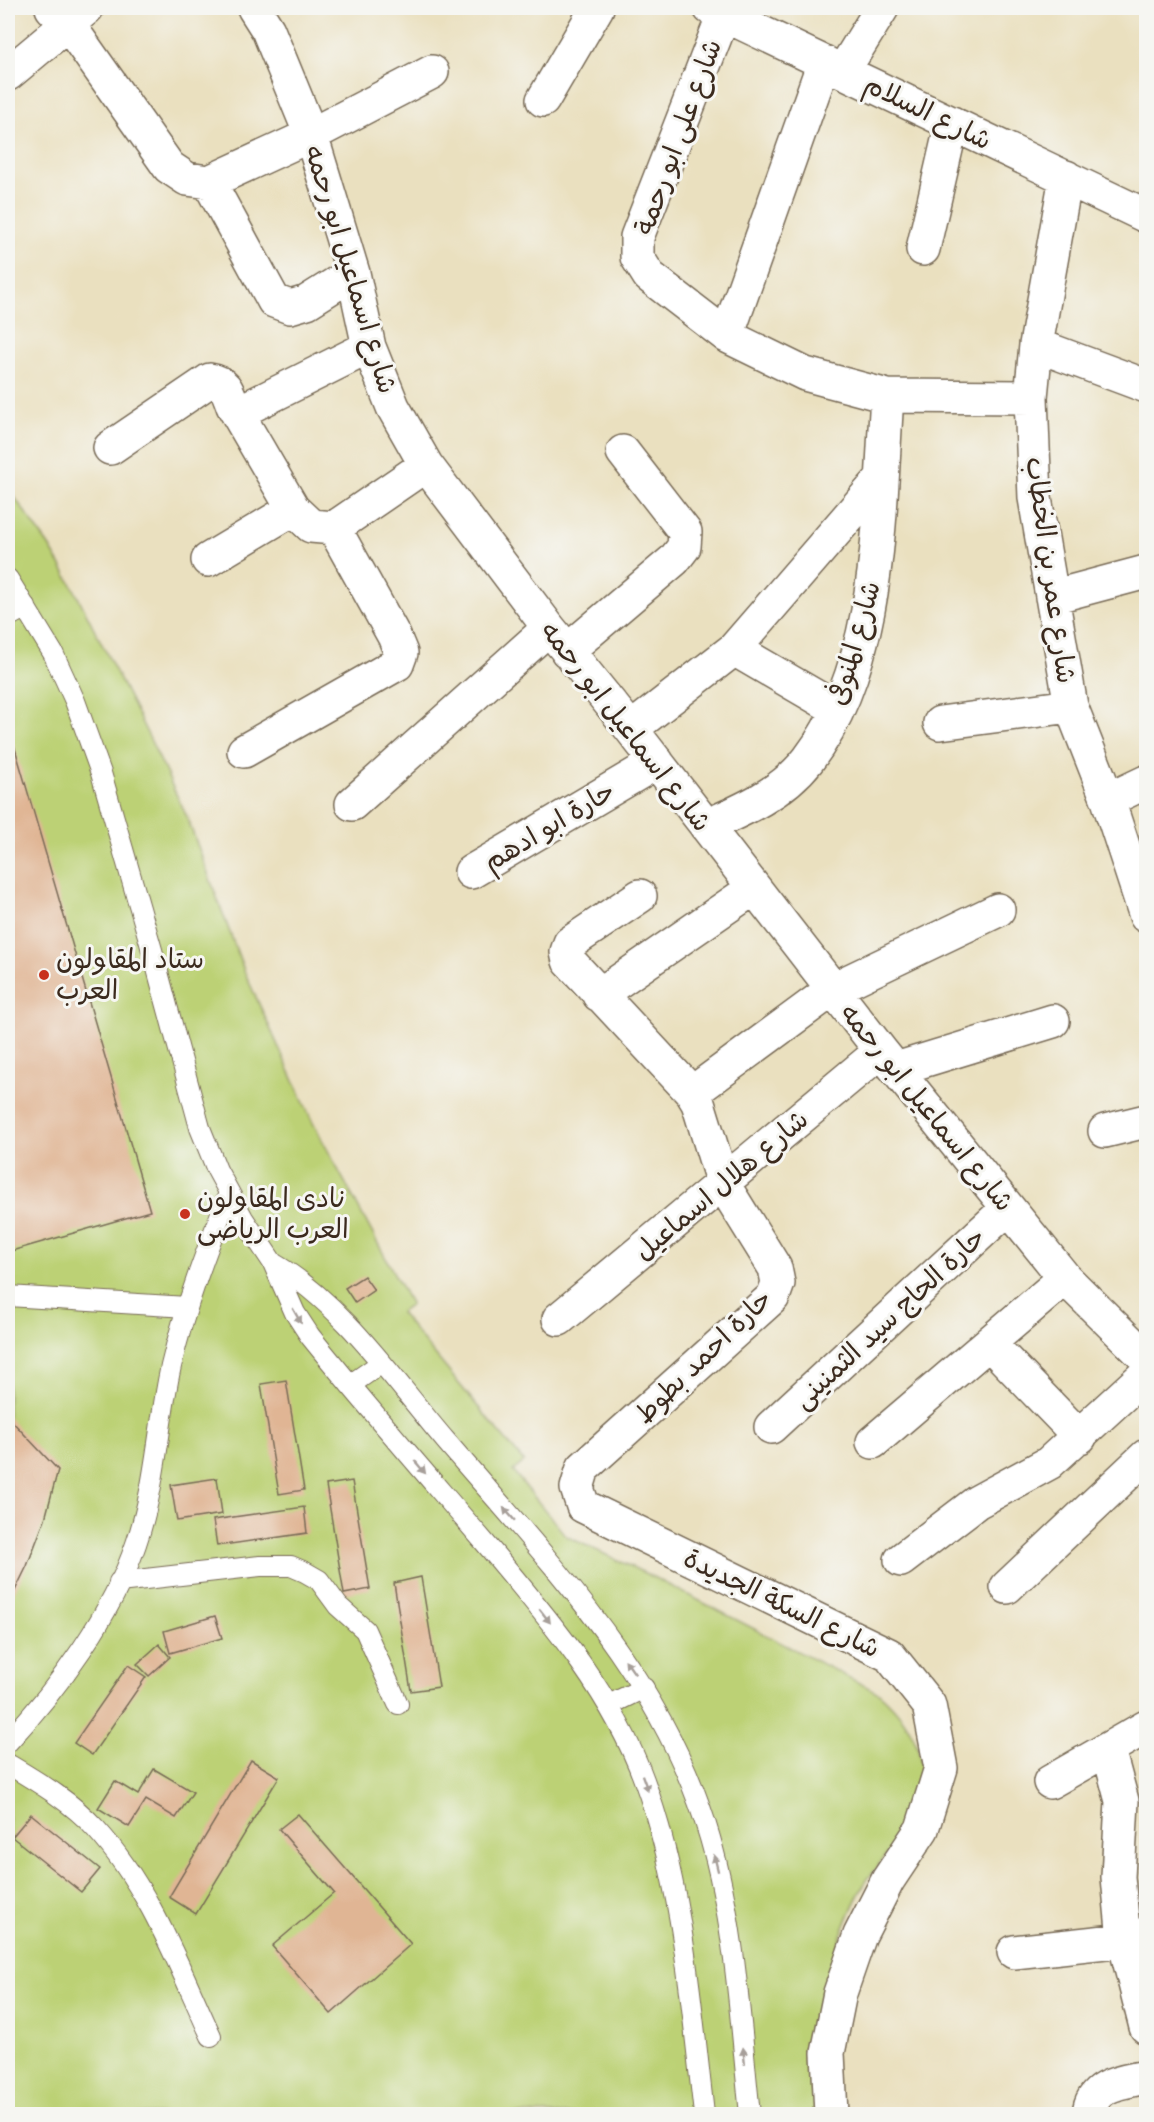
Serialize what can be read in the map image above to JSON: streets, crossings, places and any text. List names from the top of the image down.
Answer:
{
  "streets": {
    "street": [
      "شارع السلام",
      "شارع على ابو رحمة",
      "شارع اسماعيل ابو رحمه",
      "شارع عمر بن الخطاب",
      "شارع المنوفى",
      "حارة ابو ادهم",
      "شارع هلال اسماعيل",
      "حارة الحاج سيد الثمنينى",
      "حارة احمد بطوط",
      "شارع السكة الجديدة"
    ]
  },
  "crossings": [
    ["شارع السلام", "شارع على ابو رحمة"],
    ["شارع السلام", "شارع عمر بن الخطاب"],
    ["شارع على ابو رحمة", "شارع عمر بن الخطاب"],
    ["شارع على ابو رحمة", "شارع المنوفى"],
    ["شارع اسماعيل ابو رحمه", "شارع المنوفى"],
    ["شارع اسماعيل ابو رحمه", "حارة ابو ادهم"],
    ["شارع اسماعيل ابو رحمه", "شارع هلال اسماعيل"],
    ["شارع اسماعيل ابو رحمه", "حارة الحاج سيد الثمنينى"],
    ["شارع هلال اسماعيل", "حارة احمد بطوط"],
    ["حارة احمد بطوط", "شارع السكة الجديدة"]
  ],
  "places": ["ستاد المقاولون العرب", "نادى المقاولون العرب الرياضى"]
}
